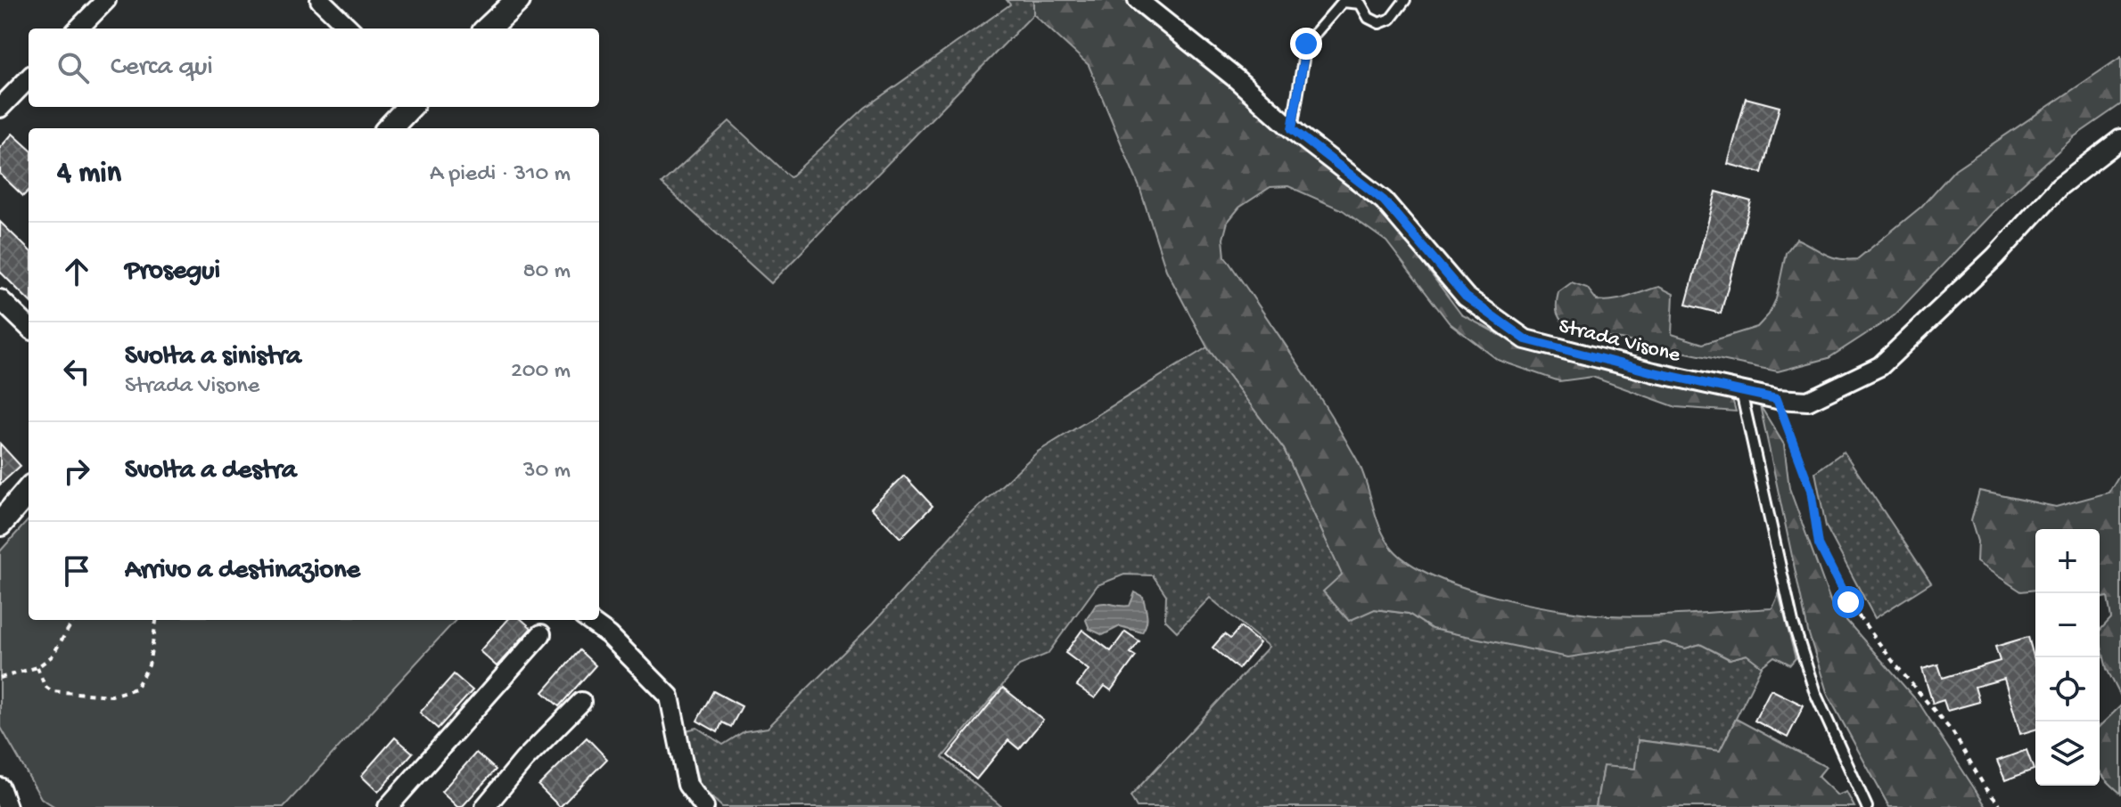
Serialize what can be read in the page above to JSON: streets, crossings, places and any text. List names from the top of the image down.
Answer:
{
  "streets": {
    "street": ["Strada Visone"]
  },
  "page": {
    "search": "Cerca qui",
    "heading": ["4 min", "A piedi · 310 m"],
    "list": [
      ["Prosegui", "80 m"],
      ["Svolta a sinistra", "Strada Visone", "200 m"],
      ["Svolta a destra", "30 m"],
      "Arrivo a destinazione"
    ],
    "map_buttons": ["+", "−"]
  }
}
